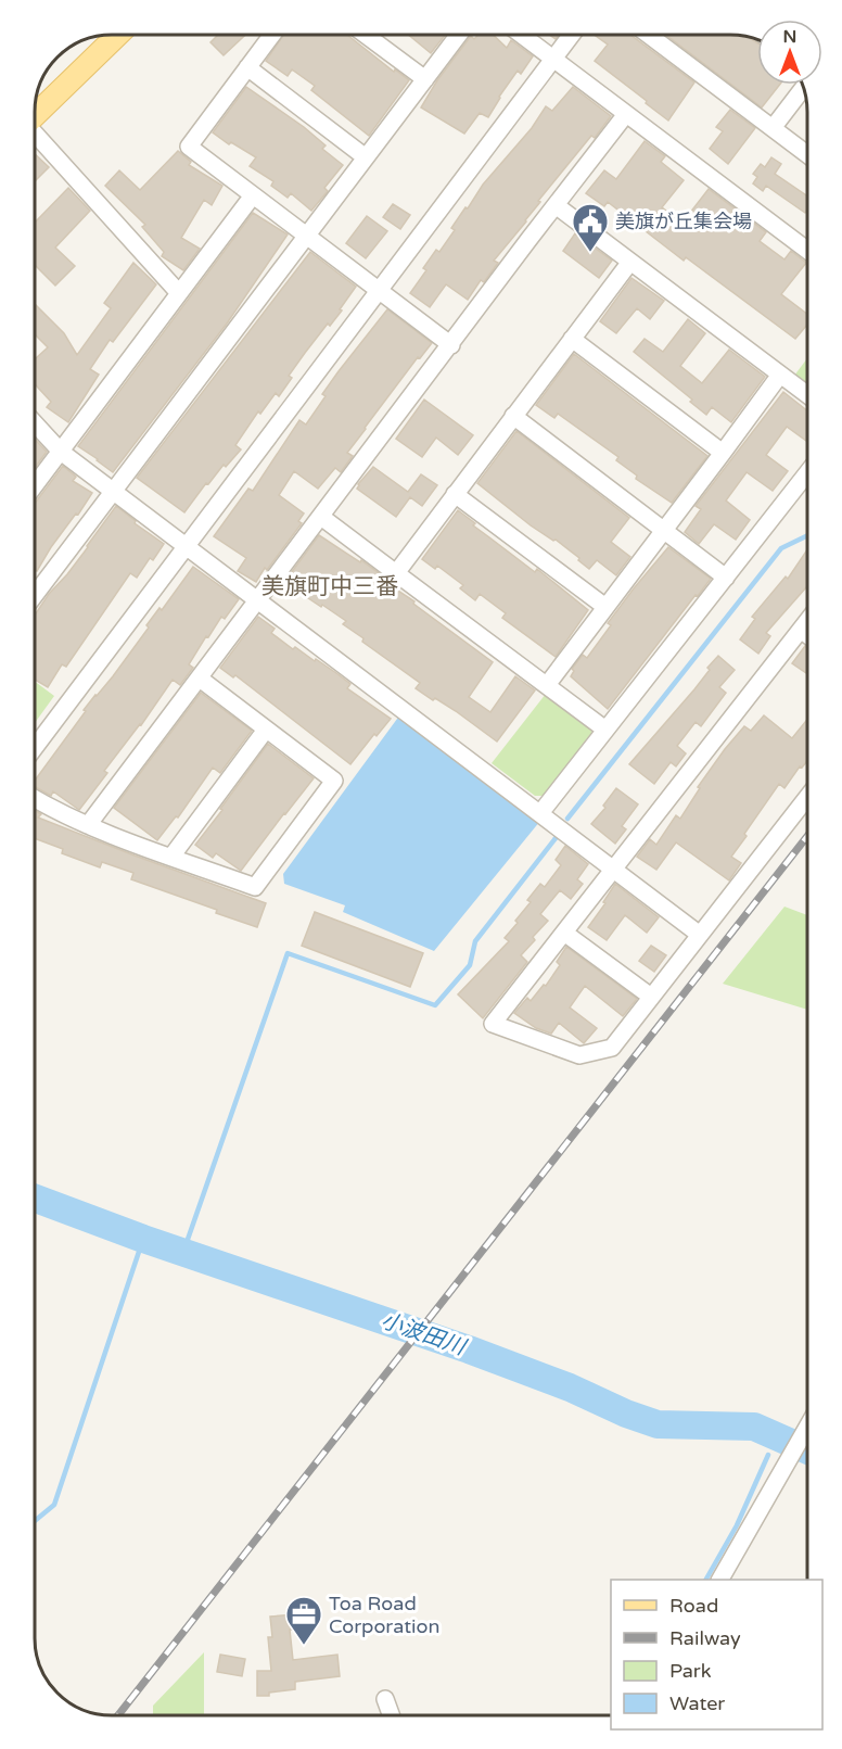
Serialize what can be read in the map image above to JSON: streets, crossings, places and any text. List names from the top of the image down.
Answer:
{
  "districts": ["美旗町中三番"],
  "water": ["小波田川"],
  "places": {
    "public building": ["美旗が丘集会場"],
    "office": ["Toa Road Corporation"]
  },
  "legend": [
    "Road",
    "Railway",
    "Park",
    "Water"
  ],
  "north": "top"
}
